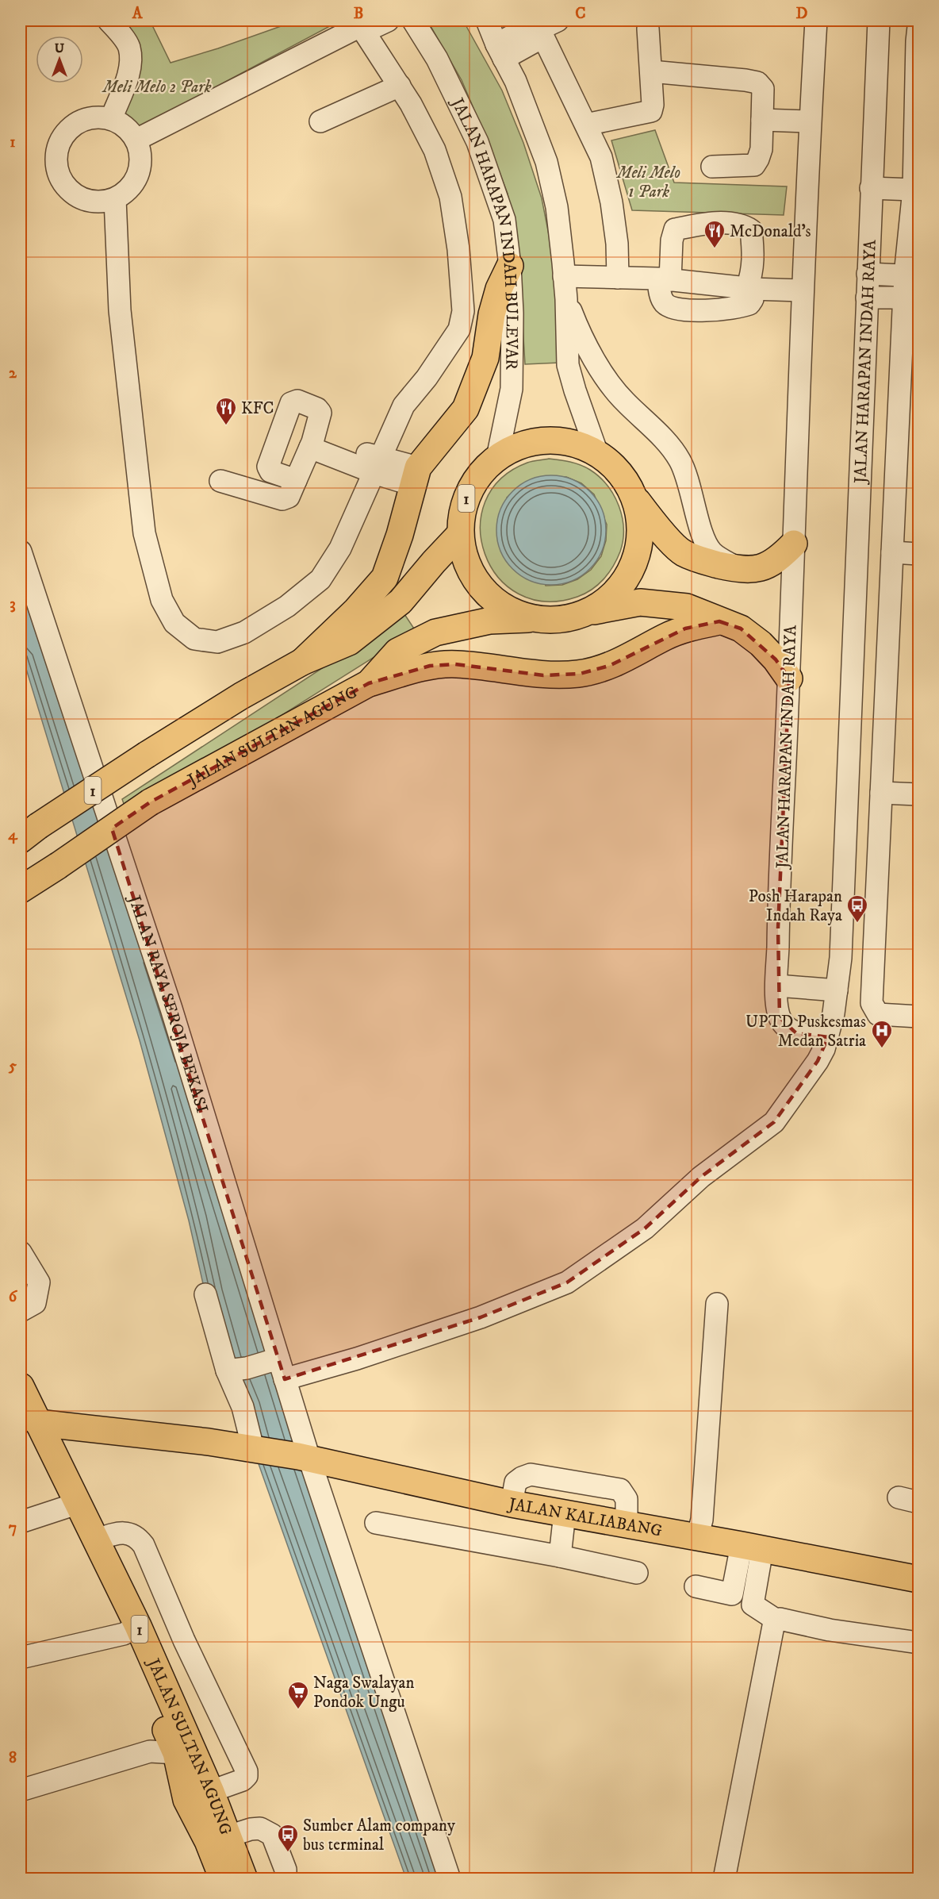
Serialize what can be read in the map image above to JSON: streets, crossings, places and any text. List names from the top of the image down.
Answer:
{
  "streets": {
    "main road": ["1", "JALAN SULTAN AGUNG", "JALAN KALIABANG"],
    "street": ["JALAN HARAPAN INDAH BULEVAR", "JALAN HARAPAN INDAH RAYA", "JALAN RAYA SEROJA BEKASI"]
  },
  "crossings": [
    ["JALAN HARAPAN INDAH BULEVAR", "1"],
    ["JALAN HARAPAN INDAH RAYA", "JALAN RAYA SEROJA BEKASI"],
    ["1", "JALAN SULTAN AGUNG"],
    ["JALAN SULTAN AGUNG", "JALAN KALIABANG"],
    ["JALAN RAYA SEROJA BEKASI", "JALAN KALIABANG"]
  ],
  "parks": ["Meli Melo 2 Park", "Meli Melo 1 Park"],
  "places": {
    "restaurant": ["McDonald's", "KFC"],
    "bus stop": ["Posh Harapan Indah Raya", "Sumber Alam company bus terminal"],
    "hospital": ["UPTD Puskesmas Medan Satria"],
    "supermarket": ["Naga Swalayan Pondok Ungu"]
  },
  "north": "top",
  "grid": {
    "columns": [
      "A",
      "B",
      "C",
      "D"
    ],
    "rows": [
      "1",
      "2",
      "3",
      "4",
      "5",
      "6",
      "7",
      "8"
    ]
  }
}
